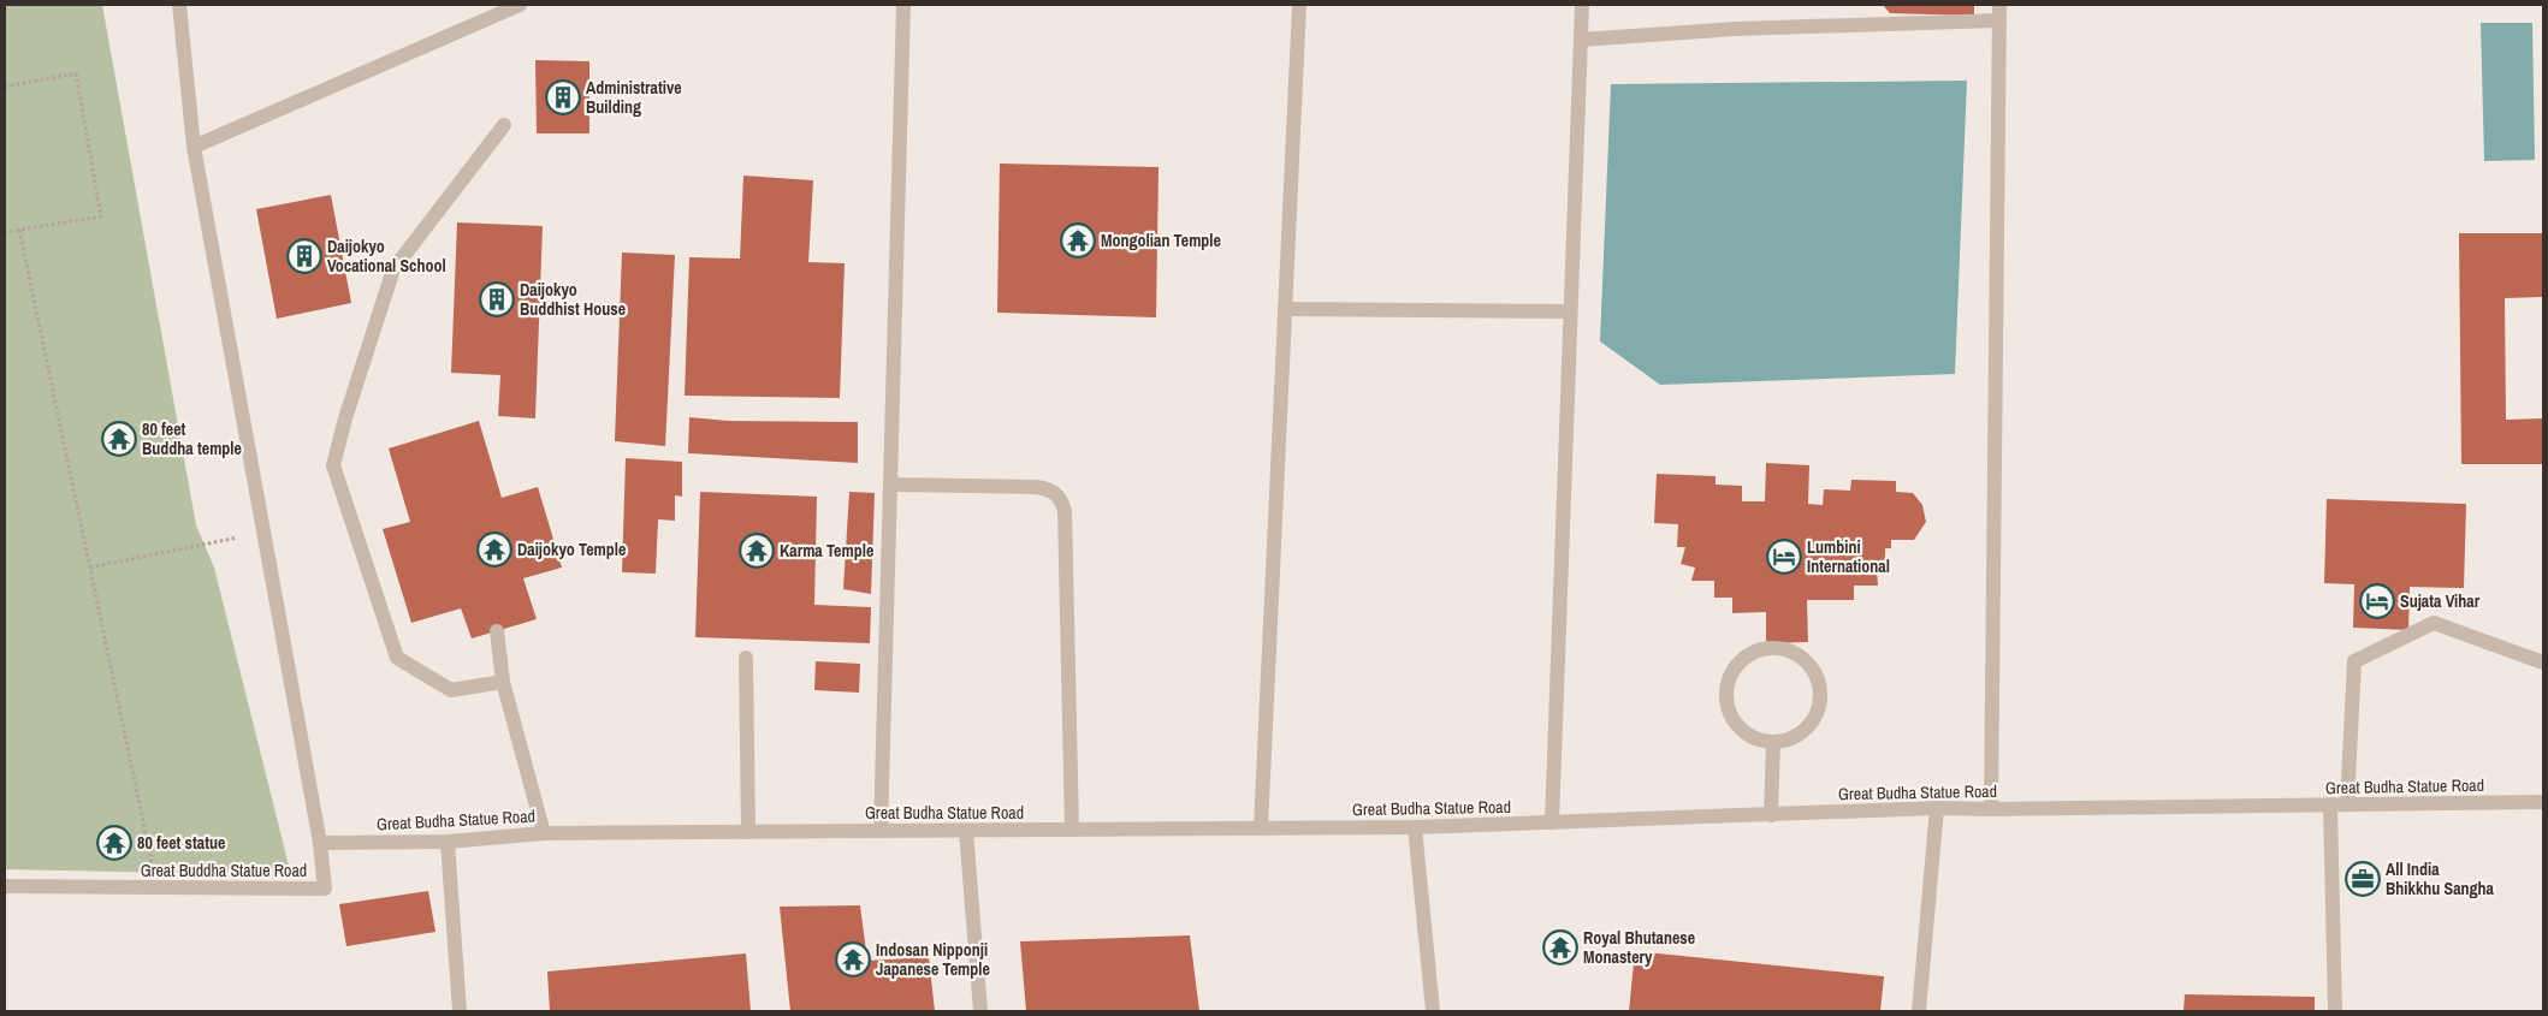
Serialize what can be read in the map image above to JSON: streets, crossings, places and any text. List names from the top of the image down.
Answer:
{
  "streets": {
    "street": ["Great Budha Statue Road", "Great Buddha Statue Road"]
  },
  "crossings": [
    ["Great Budha Statue Road", "Great Buddha Statue Road"]
  ],
  "places": {
    "building": ["Administrative Building", "Daijokyo Vocational School", "Daijokyo Buddhist House"],
    "temple": [
      "Mongolian Temple",
      "80 feet Buddha temple",
      "Daijokyo Temple",
      "Karma Temple",
      "80 feet statue",
      "Royal Bhutanese Monastery",
      "Indosan Nipponji Japanese Temple"
    ],
    "hotel": ["Lumbini International", "Sujata Vihar"],
    "office": ["All India Bhikkhu Sangha"]
  }
}
